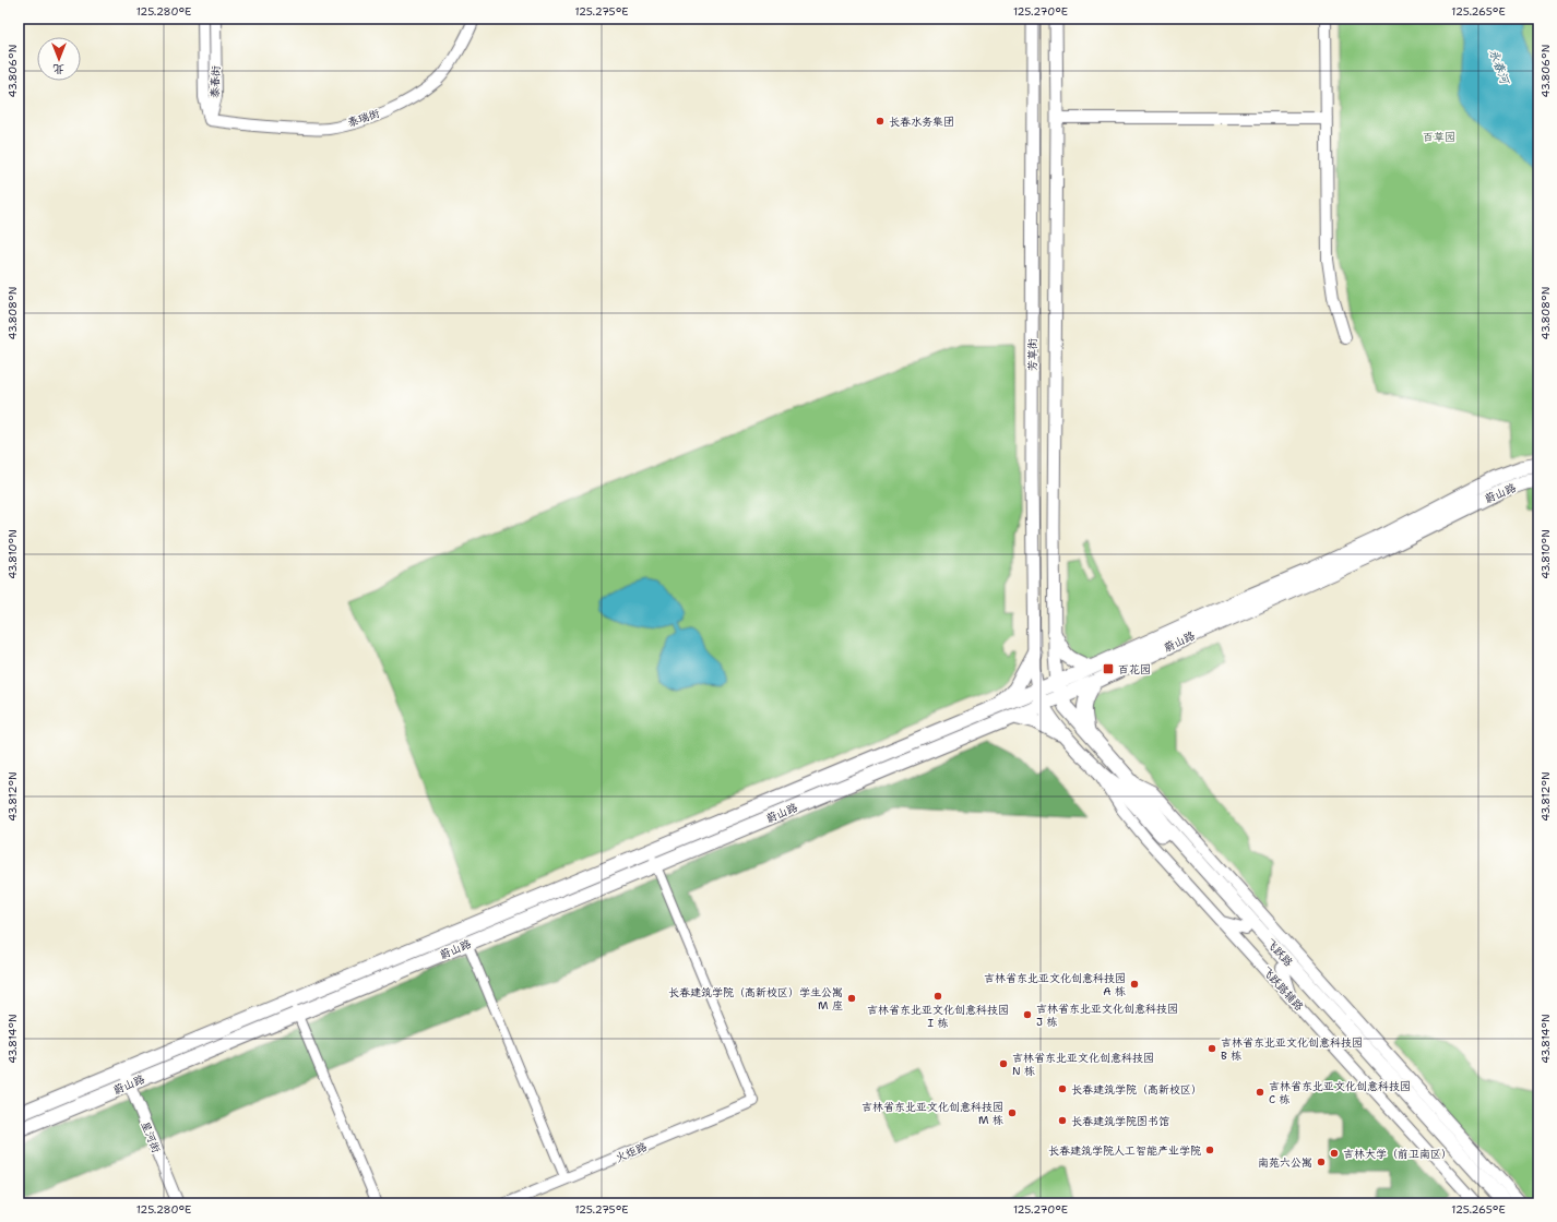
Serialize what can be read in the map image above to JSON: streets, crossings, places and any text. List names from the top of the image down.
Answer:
{
  "streets": {
    "main road": ["芳草街", "蔚山路", "飞跃路"],
    "street": [
      "泰春街",
      "泰瑞街",
      "飞跃路辅路",
      "星河街",
      "火炬路"
    ]
  },
  "crossings": [
    ["泰春街", "泰瑞街"],
    ["芳草街", "蔚山路"],
    ["蔚山路", "飞跃路"],
    ["蔚山路", "星河街"],
    ["飞跃路", "飞跃路辅路"]
  ],
  "water": ["永春河"],
  "parks": ["百草园"],
  "places": {
    "other": [
      "长春水务集团",
      "吉林省东北亚文化创意科技园 A 栋",
      "吉林省东北亚文化创意科技园 I 栋",
      "长春建筑学院（高新校区）学生公寓 M 座",
      "吉林省东北亚文化创意科技园 J 栋",
      "吉林省东北亚文化创意科技园 B 栋",
      "吉林省东北亚文化创意科技园 N 栋",
      "长春建筑学院（高新校区）",
      "吉林省东北亚文化创意科技园 C 栋",
      "吉林省东北亚文化创意科技园 M 栋",
      "长春建筑学院图书馆",
      "长春建筑学院人工智能产业学院",
      "吉林大学（前卫南区）",
      "南苑六公寓"
    ],
    "transit": ["百花园"]
  },
  "north": "bottom",
  "coordinates": [
    "125.280°E",
    "125.275°E",
    "125.270°E",
    "125.265°E",
    "43.806°N",
    "43.808°N",
    "43.810°N",
    "43.812°N",
    "43.814°N"
  ]
}
